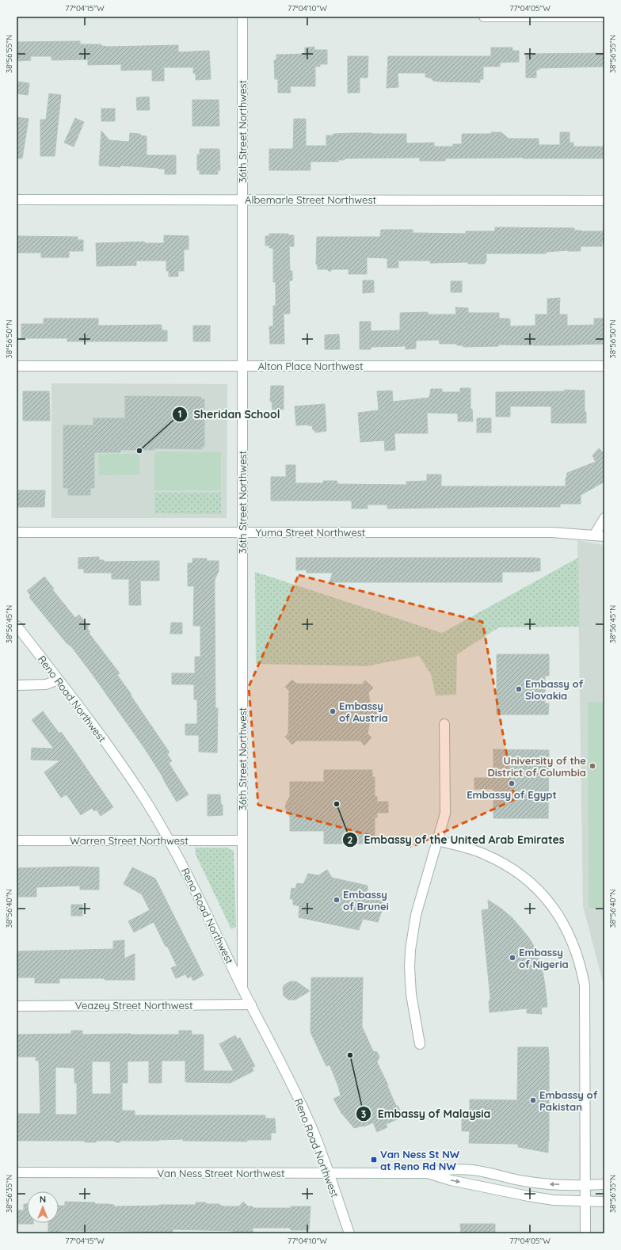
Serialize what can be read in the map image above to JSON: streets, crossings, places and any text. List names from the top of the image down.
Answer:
{
  "streets": {
    "street": [
      "36th Street Northwest",
      "Albemarle Street Northwest",
      "Alton Place Northwest",
      "Yuma Street Northwest",
      "Reno Road Northwest",
      "Warren Street Northwest",
      "Veazey Street Northwest",
      "Van Ness Street Northwest"
    ]
  },
  "crossings": [
    ["36th Street Northwest", "Albemarle Street Northwest"],
    ["36th Street Northwest", "Alton Place Northwest"],
    ["36th Street Northwest", "Yuma Street Northwest"],
    ["36th Street Northwest", "Reno Road Northwest"],
    ["36th Street Northwest", "Warren Street Northwest"],
    ["Reno Road Northwest", "Warren Street Northwest"],
    ["Reno Road Northwest", "Veazey Street Northwest"],
    ["Reno Road Northwest", "Van Ness Street Northwest"]
  ],
  "places": {
    "other": [
      "Sheridan School",
      "Embassy of Slovakia",
      "Embassy of Austria",
      "University of the District of Columbia",
      "Embassy of Egypt",
      "Embassy of the United Arab Emirates",
      "Embassy of Brunei",
      "Embassy of Nigeria",
      "Embassy of Malaysia",
      "Embassy of Pakistan"
    ],
    "transit": ["Van Ness St NW at Reno Rd NW"]
  },
  "north": "top",
  "coordinates": [
    "77°04'15\"W",
    "77°04'10\"W",
    "77°04'05\"W",
    "38°56'55\"N",
    "38°56'50\"N",
    "38°56'45\"N",
    "38°56'40\"N",
    "38°56'35\"N"
  ]
}
